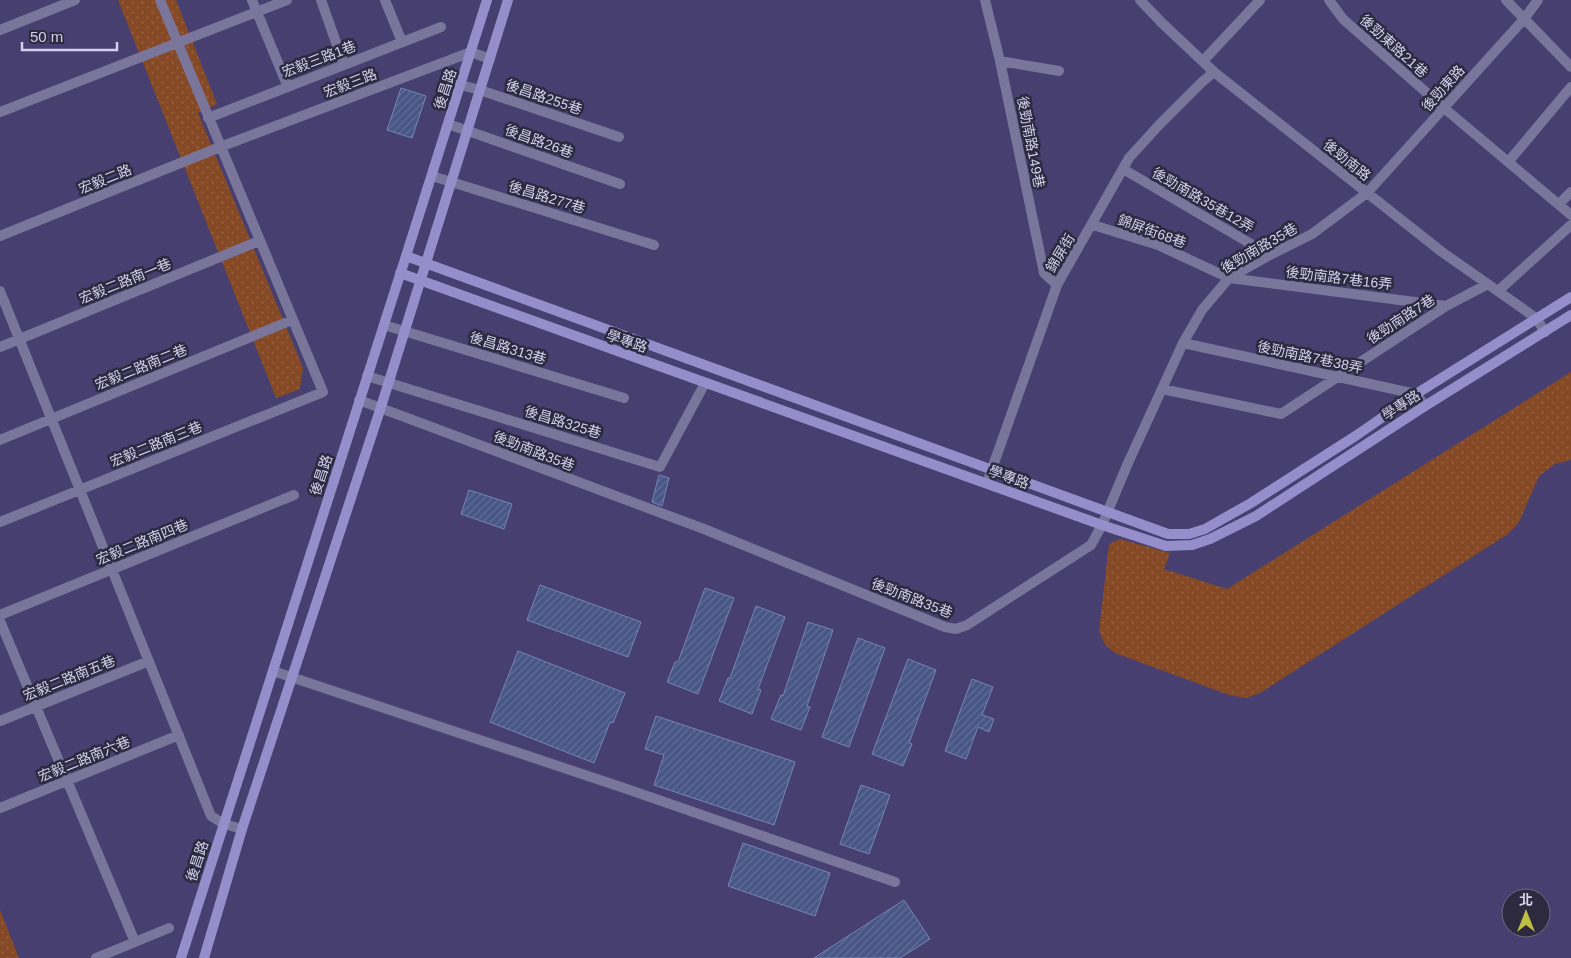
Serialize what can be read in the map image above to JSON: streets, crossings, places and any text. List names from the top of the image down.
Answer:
{
  "streets": {
    "street": [
      "後勁東路21巷",
      "宏毅三路1巷",
      "宏毅三路",
      "後勁東路",
      "後昌路",
      "後昌路255巷",
      "後昌路26巷",
      "後勁南路149巷",
      "後勁南路",
      "宏毅二路",
      "後昌路277巷",
      "後勁南路35巷12弄",
      "錦屏街68巷",
      "後勁南路35巷",
      "錦屏街",
      "後勁南路7巷16弄",
      "宏毅二路南一巷",
      "後勁南路7巷",
      "學專路",
      "後昌路313巷",
      "後勁南路7巷38弄",
      "宏毅二路南二巷",
      "後昌路325巷",
      "宏毅二路南三巷",
      "宏毅二路南四巷",
      "宏毅二路南五巷",
      "宏毅二路南六巷"
    ]
  },
  "crossings": [
    ["後勁東路21巷", "後勁東路"],
    ["宏毅三路", "後昌路"],
    ["宏毅三路", "宏毅二路"],
    ["後勁東路", "後勁南路"],
    ["後勁東路", "後勁南路35巷"],
    ["後昌路", "後昌路255巷"],
    ["後昌路", "後昌路26巷"],
    ["後昌路", "後昌路277巷"],
    ["後昌路", "後勁南路35巷"],
    ["後昌路", "學專路"],
    ["後昌路", "後昌路313巷"],
    ["後昌路", "後昌路325巷"],
    ["後勁南路149巷", "錦屏街"],
    ["後勁南路", "後勁南路35巷"],
    ["後勁南路", "錦屏街"],
    ["後勁南路", "後勁南路7巷"],
    ["後勁南路", "學專路"],
    ["後勁南路35巷12弄", "後勁南路35巷"],
    ["後勁南路35巷12弄", "錦屏街"],
    ["錦屏街68巷", "後勁南路35巷"],
    ["錦屏街68巷", "錦屏街"],
    ["錦屏街68巷", "後勁南路7巷16弄"],
    ["後勁南路35巷", "後勁南路7巷16弄"],
    ["後勁南路35巷", "後勁南路7巷"],
    ["後勁南路35巷", "學專路"],
    ["後勁南路35巷", "後勁南路7巷38弄"],
    ["錦屏街", "學專路"],
    ["後勁南路7巷16弄", "後勁南路7巷"],
    ["後勁南路7巷", "後勁南路7巷38弄"],
    ["學專路", "後勁南路7巷38弄"],
    ["學專路", "後昌路325巷"],
    ["宏毅二路南二巷", "宏毅二路南三巷"]
  ],
  "scale_bar": "50 m",
  "north": "top"
}
